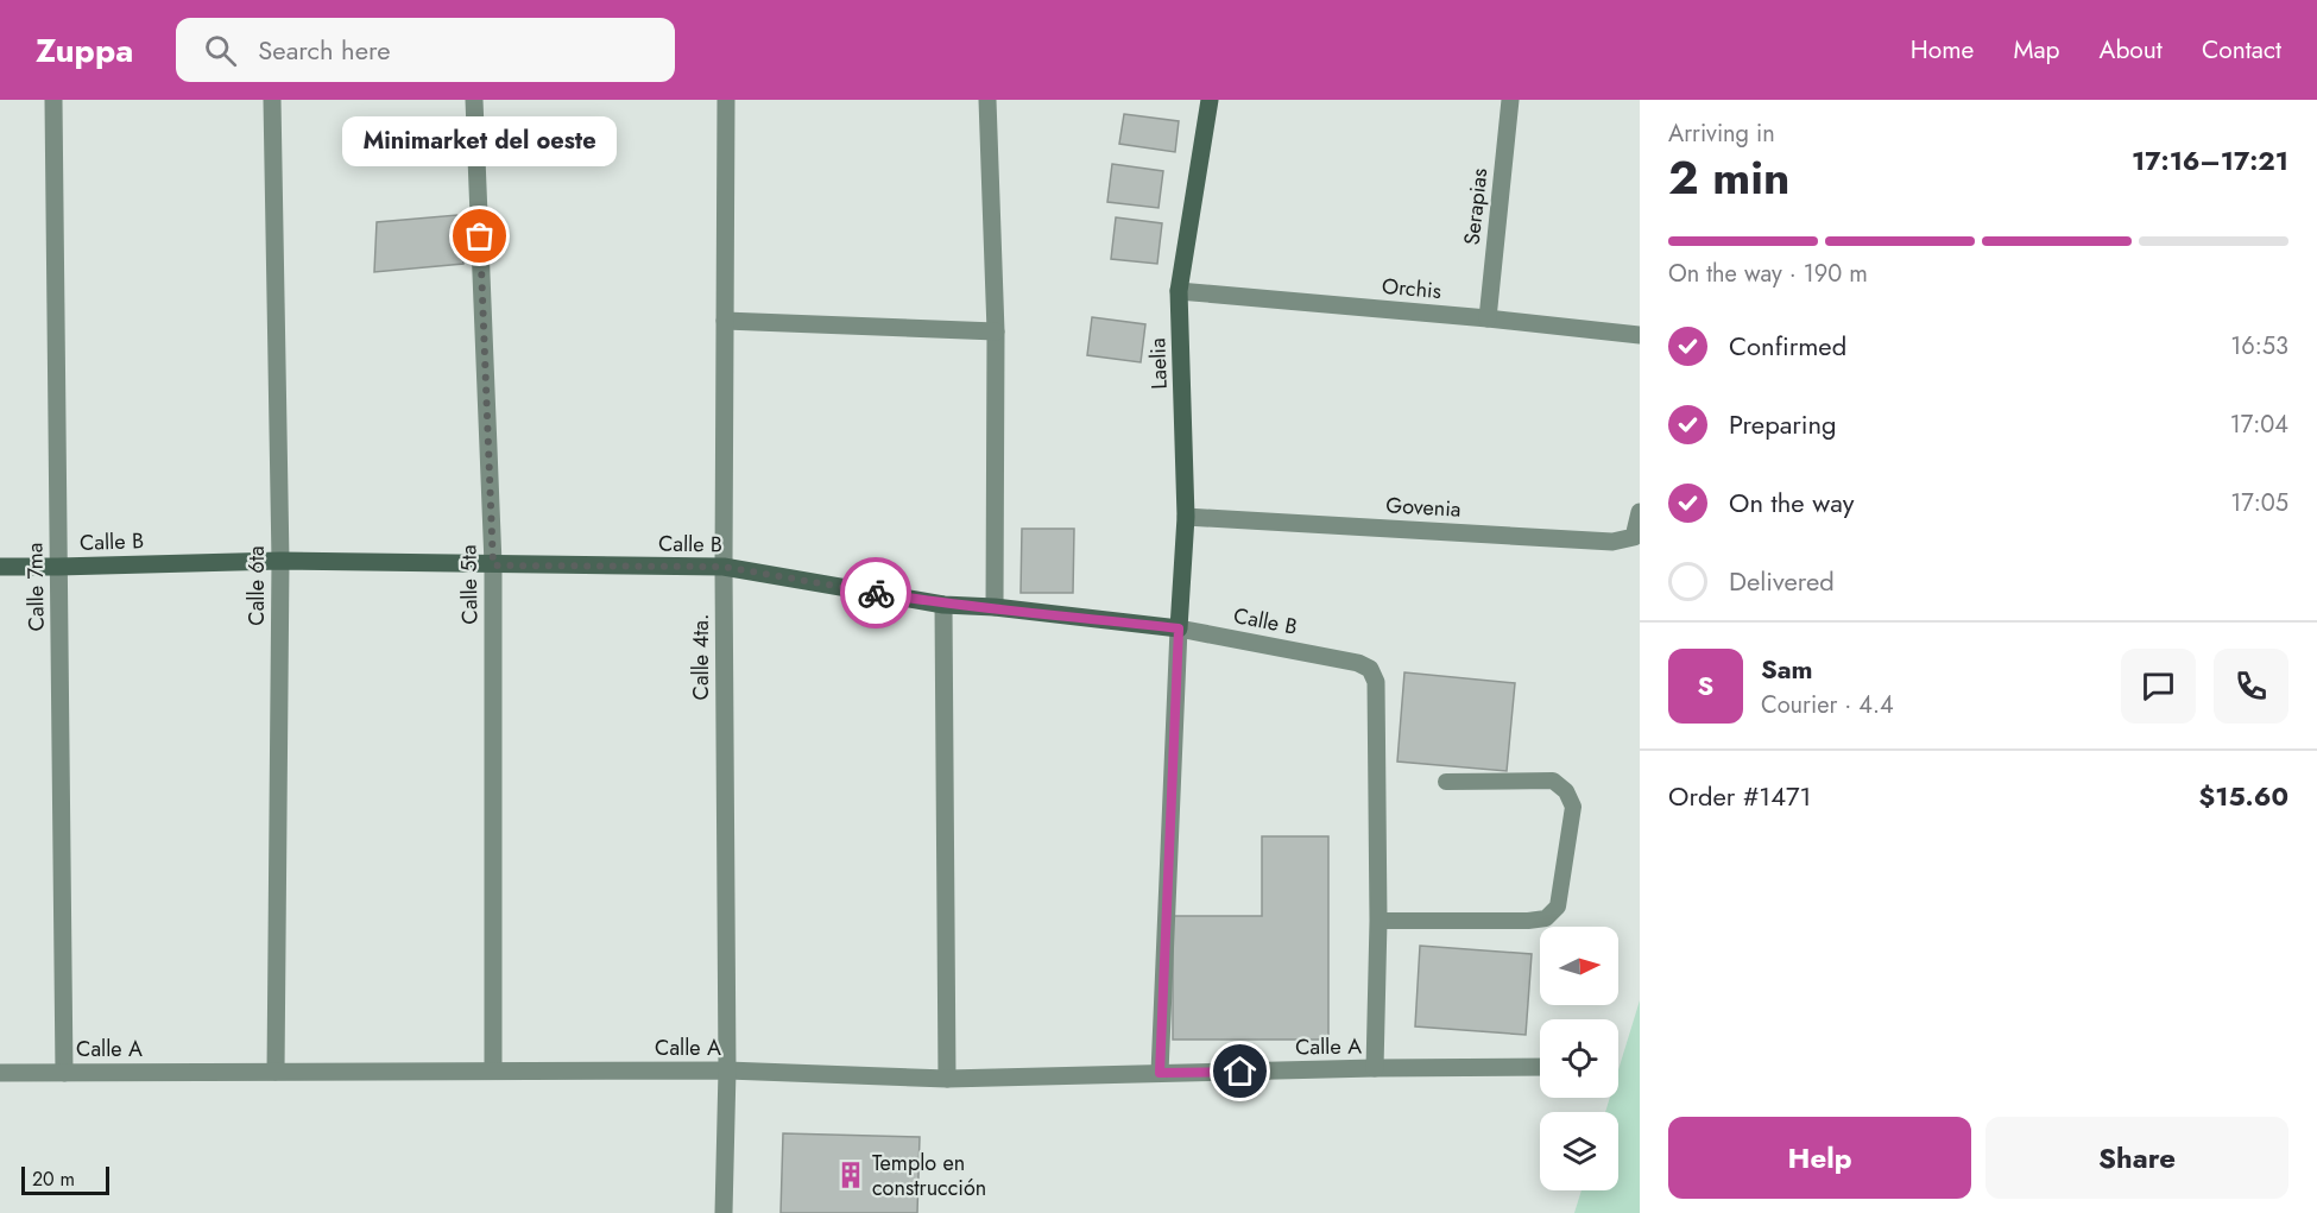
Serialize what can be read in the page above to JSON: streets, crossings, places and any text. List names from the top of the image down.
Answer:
{
  "streets": {
    "street": [
      "Serapias",
      "Orchis",
      "Laelia",
      "Govenia",
      "Calle B",
      "Calle 5ta",
      "Calle 6ta",
      "Calle 7ma",
      "Calle 4ta.",
      "Calle A"
    ]
  },
  "crossings": [
    ["Serapias", "Orchis"],
    ["Orchis", "Laelia"],
    ["Laelia", "Govenia"],
    ["Laelia", "Calle B"],
    ["Calle B", "Calle 5ta"],
    ["Calle B", "Calle 6ta"],
    ["Calle B", "Calle 7ma"],
    ["Calle B", "Calle 4ta."],
    ["Calle 5ta", "Calle A"],
    ["Calle 6ta", "Calle A"],
    ["Calle 7ma", "Calle A"],
    ["Calle 4ta.", "Calle A"]
  ],
  "places": {
    "other": ["Minimarket del oeste"],
    "building": ["Templo en construcción"]
  },
  "scale_bar": "20 m",
  "north": "right",
  "page": {
    "header": "Zuppa",
    "search": "Search here",
    "nav": [
      "Home",
      "Map",
      "About",
      "Contact"
    ],
    "heading": ["2 min", "Arriving in", "17:16–17:21"],
    "panel": [
      "Sam",
      "Courier · 4.4",
      "Order #1471",
      "$15.60"
    ],
    "bubble": "Minimarket del oeste",
    "bar": "On the way · 190 m",
    "list": [
      ["Confirmed", "16:53"],
      ["Preparing", "17:04"],
      ["On the way", "17:05"],
      "Delivered"
    ],
    "round": "S",
    "buttons": ["Help", "Share"],
    "scale": "20 m"
  }
}
